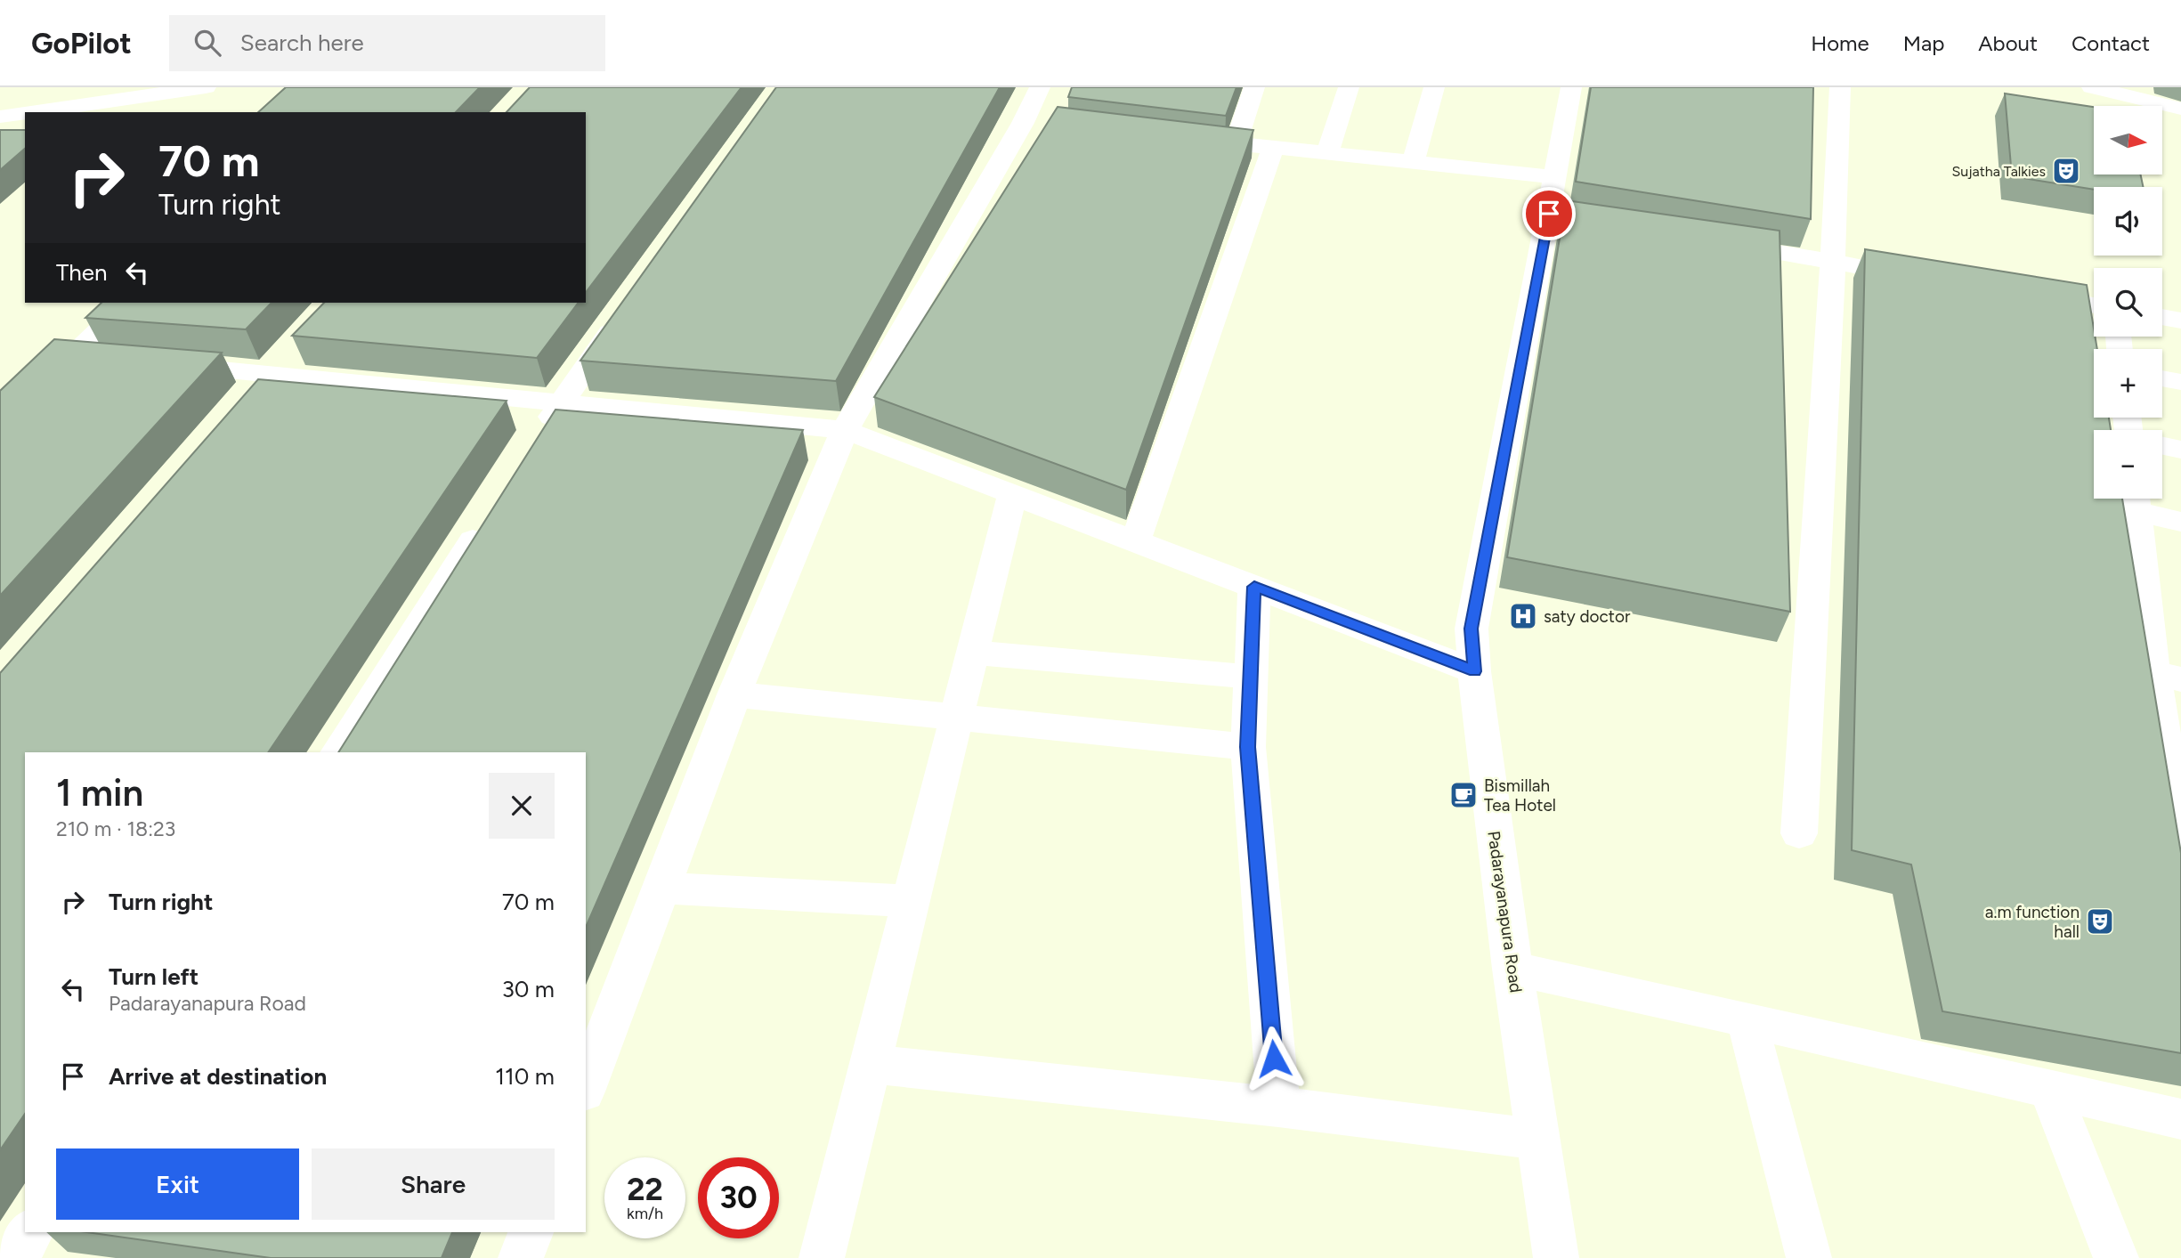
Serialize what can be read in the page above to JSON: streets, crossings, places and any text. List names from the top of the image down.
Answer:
{
  "streets": {
    "street": ["Padarayanapura Road"]
  },
  "places": {
    "theatre": ["Sujatha Talkies", "a.m function hall"],
    "hospital": ["saty doctor"],
    "cafe": ["Bismillah Tea Hotel"]
  },
  "north": "right",
  "page": {
    "header": "GoPilot",
    "search": "Search here",
    "nav": [
      "Home",
      "Map",
      "About",
      "Contact"
    ],
    "map_buttons": ["+", "−"],
    "turn": ["70 m", "Turn right"],
    "then": "Then",
    "heading": ["1 min", "210 m · 18:23"],
    "list": [
      {
        "name": "Turn right",
        "value": "70 m"
      },
      {
        "name": "Turn left",
        "note": "Padarayanapura Road",
        "value": "30 m"
      },
      {
        "name": "Arrive at destination",
        "value": "110 m"
      }
    ],
    "buttons": ["Exit", "Share"],
    "speed": "22 km/h",
    "limit": "30"
  }
}
